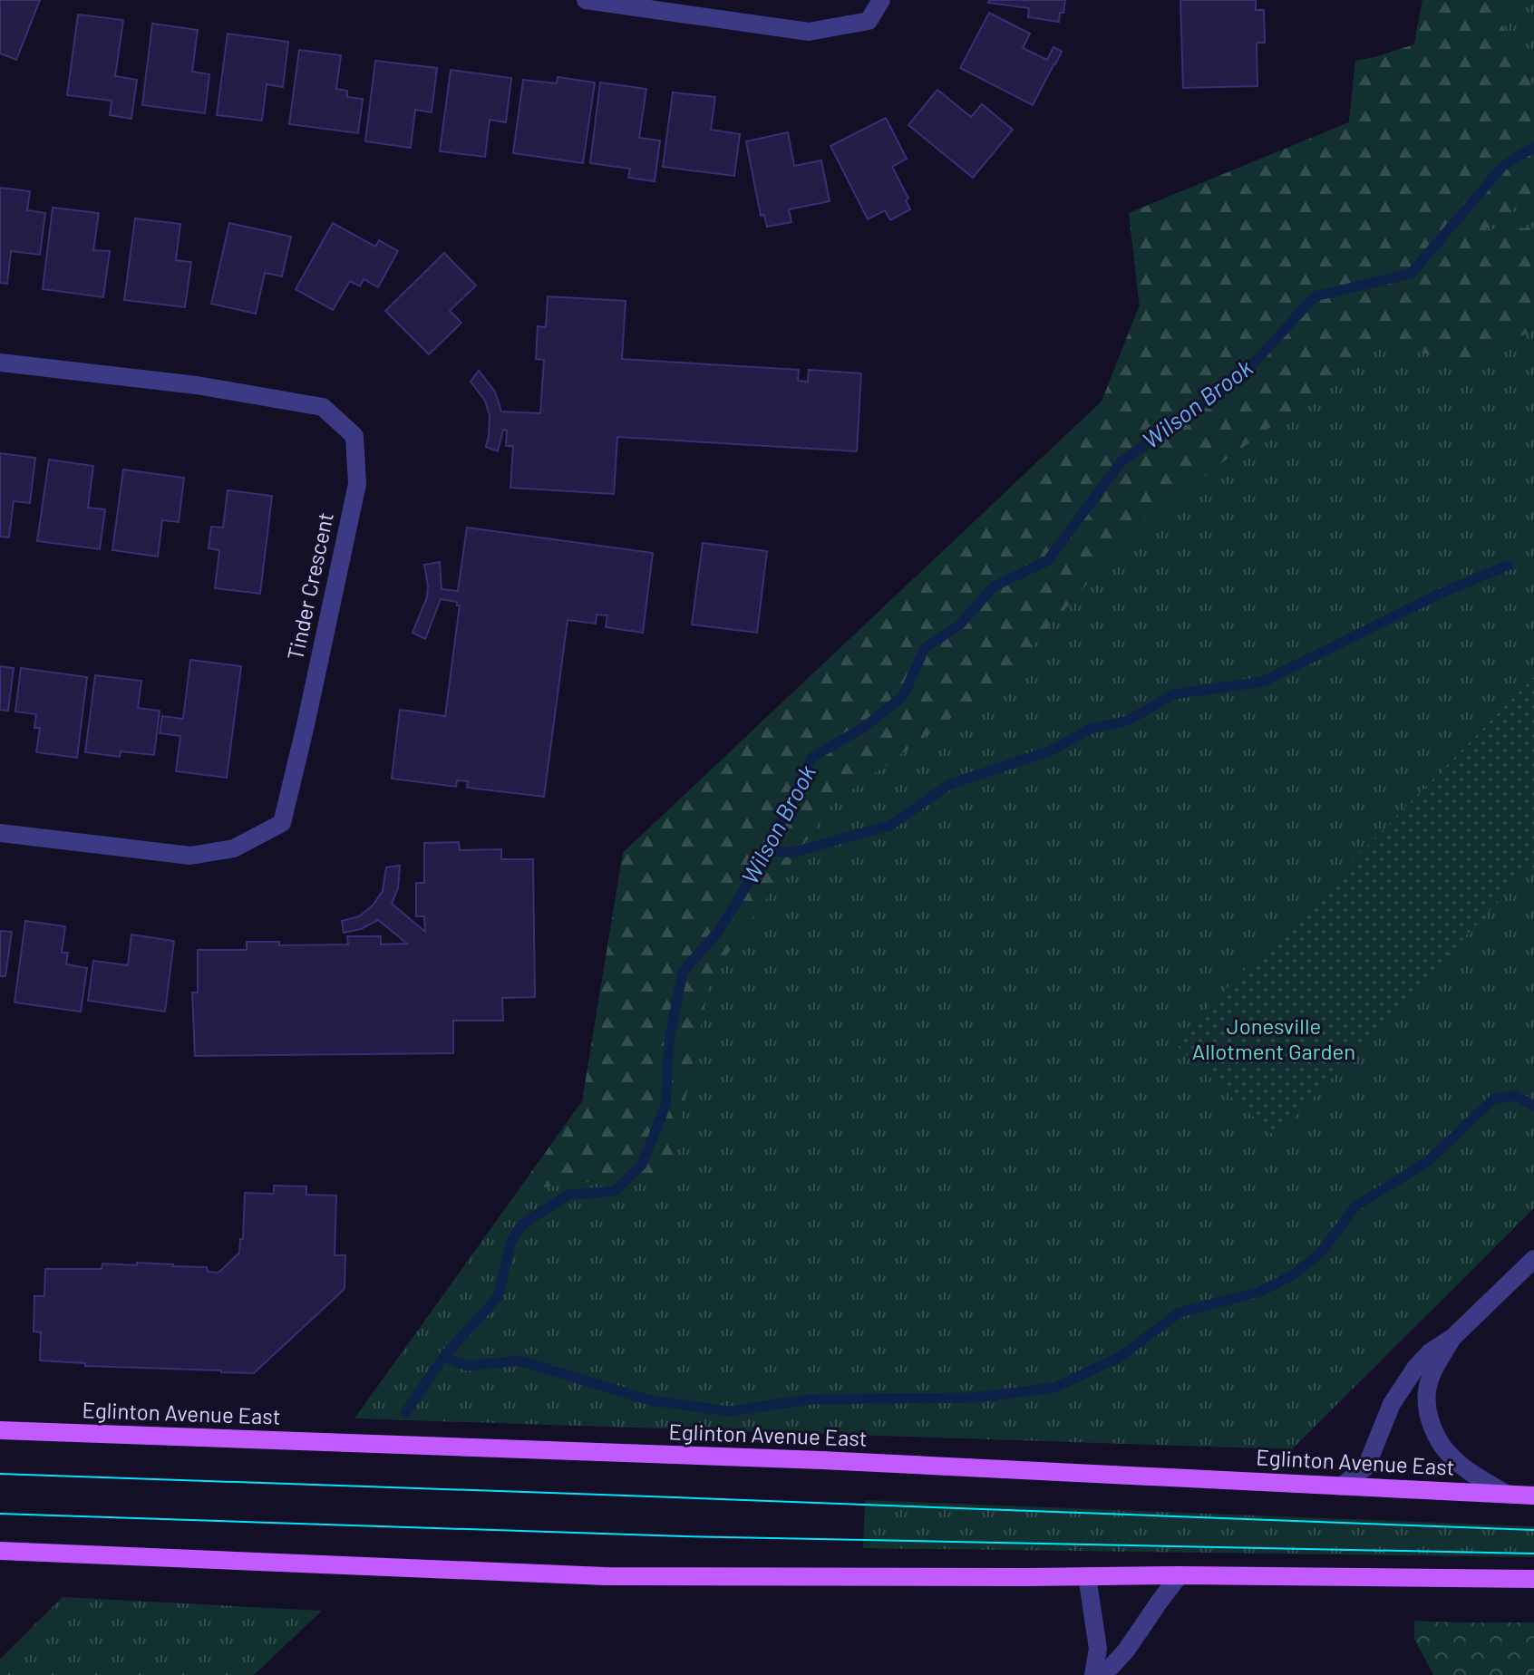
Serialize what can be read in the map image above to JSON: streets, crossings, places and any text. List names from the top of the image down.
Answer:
{
  "streets": {
    "main road": ["Eglinton Avenue East"],
    "street": ["Tinder Crescent"]
  },
  "water": ["Wilson Brook"],
  "parks": ["Jonesville Allotment Garden"]
}
